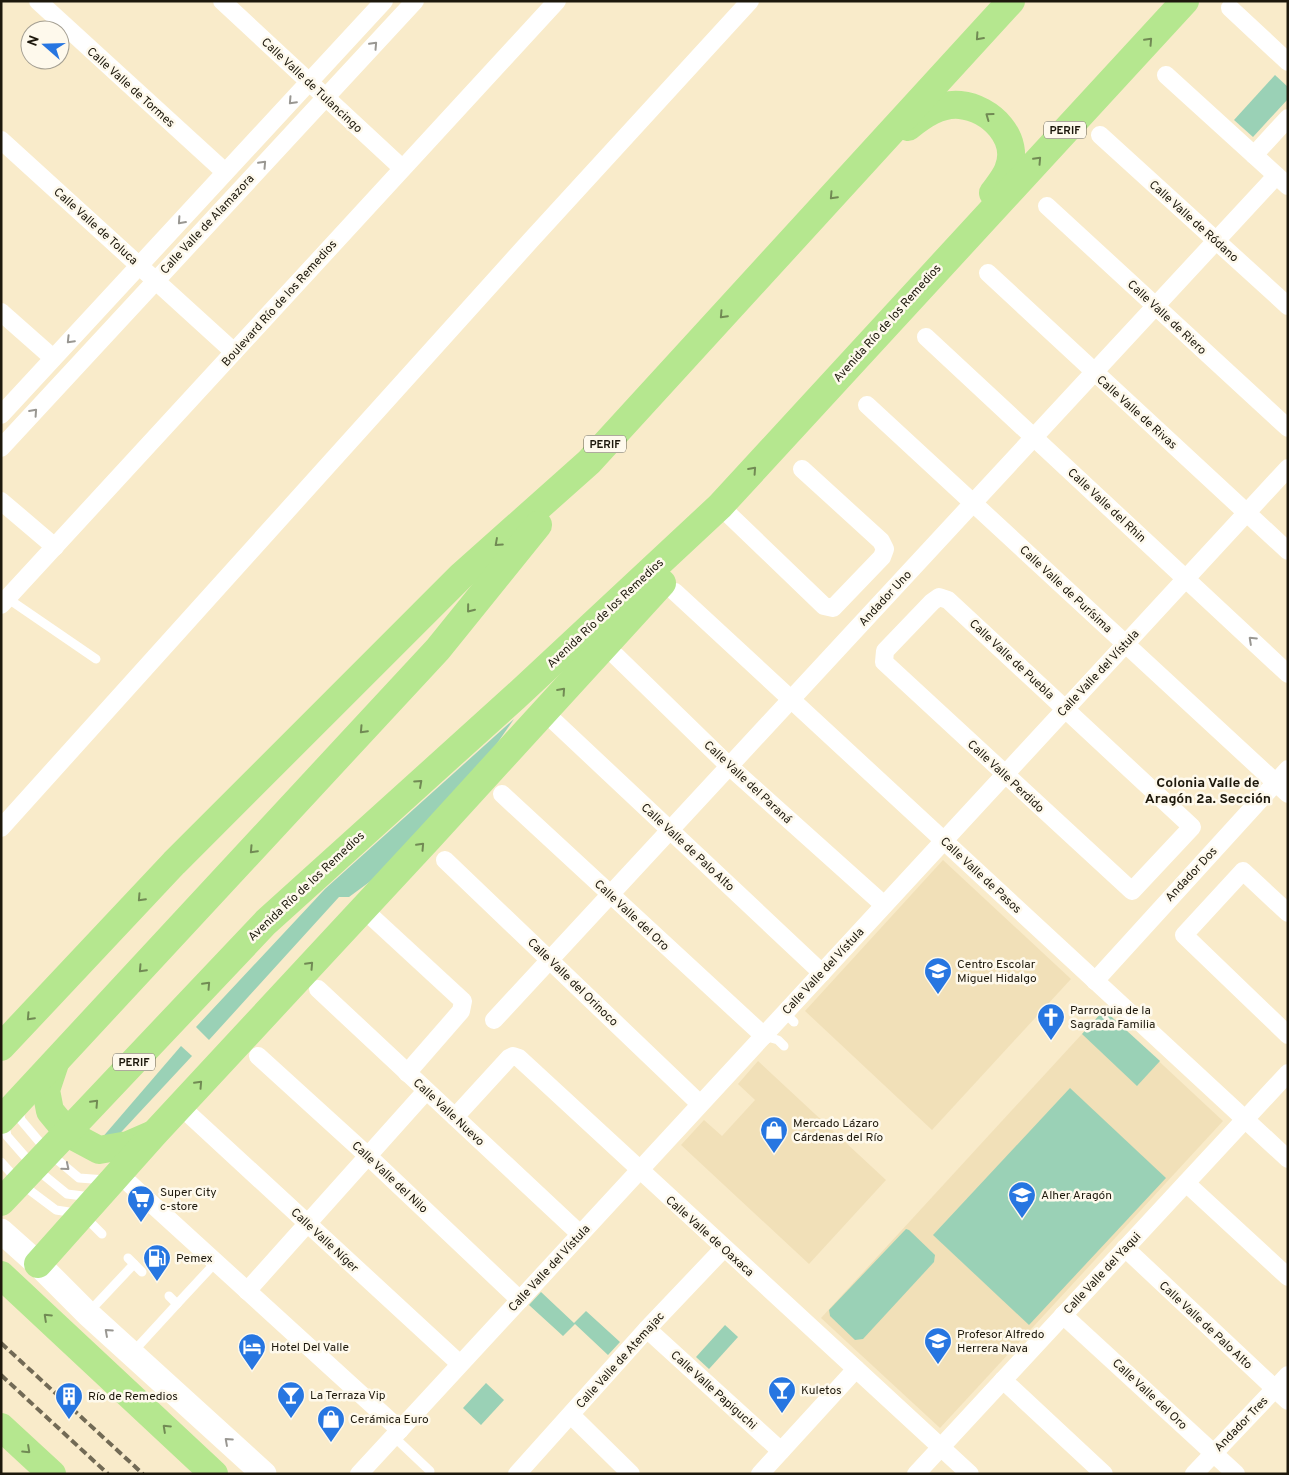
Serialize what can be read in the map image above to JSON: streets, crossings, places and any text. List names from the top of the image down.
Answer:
{
  "streets": {
    "highway": ["PERIF", "Avenida Río de los Remedios"],
    "street": [
      "Calle Valle de Tulancingo",
      "Calle Valle de Tormes",
      "Calle Valle de Ródano",
      "Calle Valle de Alamazora",
      "Calle Valle de Toluca",
      "Boulevard Río de los Remedios",
      "Calle Valle de Riero",
      "Calle Valle de Rivas",
      "Calle Valle del Rhin",
      "Calle Valle de Purísima",
      "Andador Uno",
      "Calle Valle de Puebla",
      "Calle Valle del Vístula",
      "Calle Valle Perdido",
      "Calle Valle del Paraná",
      "Calle Valle de Palo Alto",
      "Andador Dos",
      "Calle Valle de Pasos",
      "Calle Valle del Oro",
      "Calle Valle del Orinoco",
      "Calle Valle Nuevo",
      "Calle Valle del Nilo",
      "Calle Valle de Oaxaca",
      "Calle Valle Níger",
      "Calle Valle del Yaqui",
      "Calle Valle de Atemajac",
      "Calle Valle Papiguchi",
      "Andador Tres"
    ]
  },
  "crossings": [
    ["Calle Valle de Tulancingo", "Calle Valle de Alamazora"],
    ["Calle Valle de Tulancingo", "Boulevard Río de los Remedios"],
    ["Calle Valle de Tormes", "Calle Valle de Alamazora"],
    ["Calle Valle de Ródano", "Andador Uno"],
    ["Calle Valle de Alamazora", "Calle Valle de Toluca"],
    ["Calle Valle de Toluca", "Boulevard Río de los Remedios"],
    ["Calle Valle de Riero", "Andador Uno"],
    ["Calle Valle de Rivas", "Andador Uno"],
    ["Calle Valle de Rivas", "Calle Valle del Vístula"],
    ["Calle Valle del Rhin", "Andador Uno"],
    ["Calle Valle del Rhin", "Calle Valle del Vístula"],
    ["Calle Valle de Purísima", "Andador Uno"],
    ["Calle Valle de Purísima", "Calle Valle del Vístula"],
    ["Calle Valle de Purísima", "Andador Dos"],
    ["Andador Uno", "Calle Valle del Paraná"],
    ["Andador Uno", "Calle Valle de Palo Alto"],
    ["Andador Uno", "Calle Valle de Pasos"],
    ["Andador Uno", "Calle Valle del Oro"],
    ["Andador Uno", "Calle Valle del Orinoco"],
    ["Calle Valle de Puebla", "Calle Valle del Vístula"],
    ["Calle Valle de Puebla", "Calle Valle Perdido"],
    ["Calle Valle del Vístula", "Calle Valle Perdido"],
    ["Calle Valle del Vístula", "Calle Valle del Paraná"],
    ["Calle Valle del Vístula", "Calle Valle de Palo Alto"],
    ["Calle Valle del Vístula", "Calle Valle de Pasos"],
    ["Calle Valle del Vístula", "Calle Valle del Oro"],
    ["Calle Valle del Vístula", "Calle Valle del Orinoco"],
    ["Calle Valle del Vístula", "Calle Valle Nuevo"],
    ["Calle Valle del Vístula", "Calle Valle del Nilo"],
    ["Calle Valle del Vístula", "Calle Valle de Oaxaca"],
    ["Calle Valle del Vístula", "Calle Valle Níger"],
    ["Calle Valle de Palo Alto", "Calle Valle del Yaqui"],
    ["Calle Valle de Palo Alto", "Andador Tres"],
    ["Andador Dos", "Calle Valle de Pasos"],
    ["Calle Valle de Pasos", "Calle Valle del Yaqui"],
    ["Calle Valle del Oro", "Calle Valle del Yaqui"],
    ["Calle Valle del Oro", "Andador Tres"],
    ["Calle Valle Nuevo", "Calle Valle de Oaxaca"],
    ["Calle Valle de Oaxaca", "Calle Valle del Yaqui"],
    ["Calle Valle de Oaxaca", "Calle Valle de Atemajac"],
    ["Calle Valle de Atemajac", "Calle Valle Papiguchi"]
  ],
  "districts": ["Colonia Valle de Aragón 2a. Sección"],
  "places": {
    "school or university": ["Centro Escolar Miguel Hidalgo", "Alher Aragón", "Profesor Alfredo Herrera Nava"],
    "church": ["Parroquia de la Sagrada Familia"],
    "shop": ["Mercado Lázaro Cárdenas del Río", "Cerámica Euro"],
    "supermarket": ["Super City c-store"],
    "fuel station": ["Pemex"],
    "hotel": ["Hotel Del Valle"],
    "bar": ["Kuletos", "La Terraza Vip"],
    "building": ["Río de Remedios"]
  },
  "north": "left"
}
